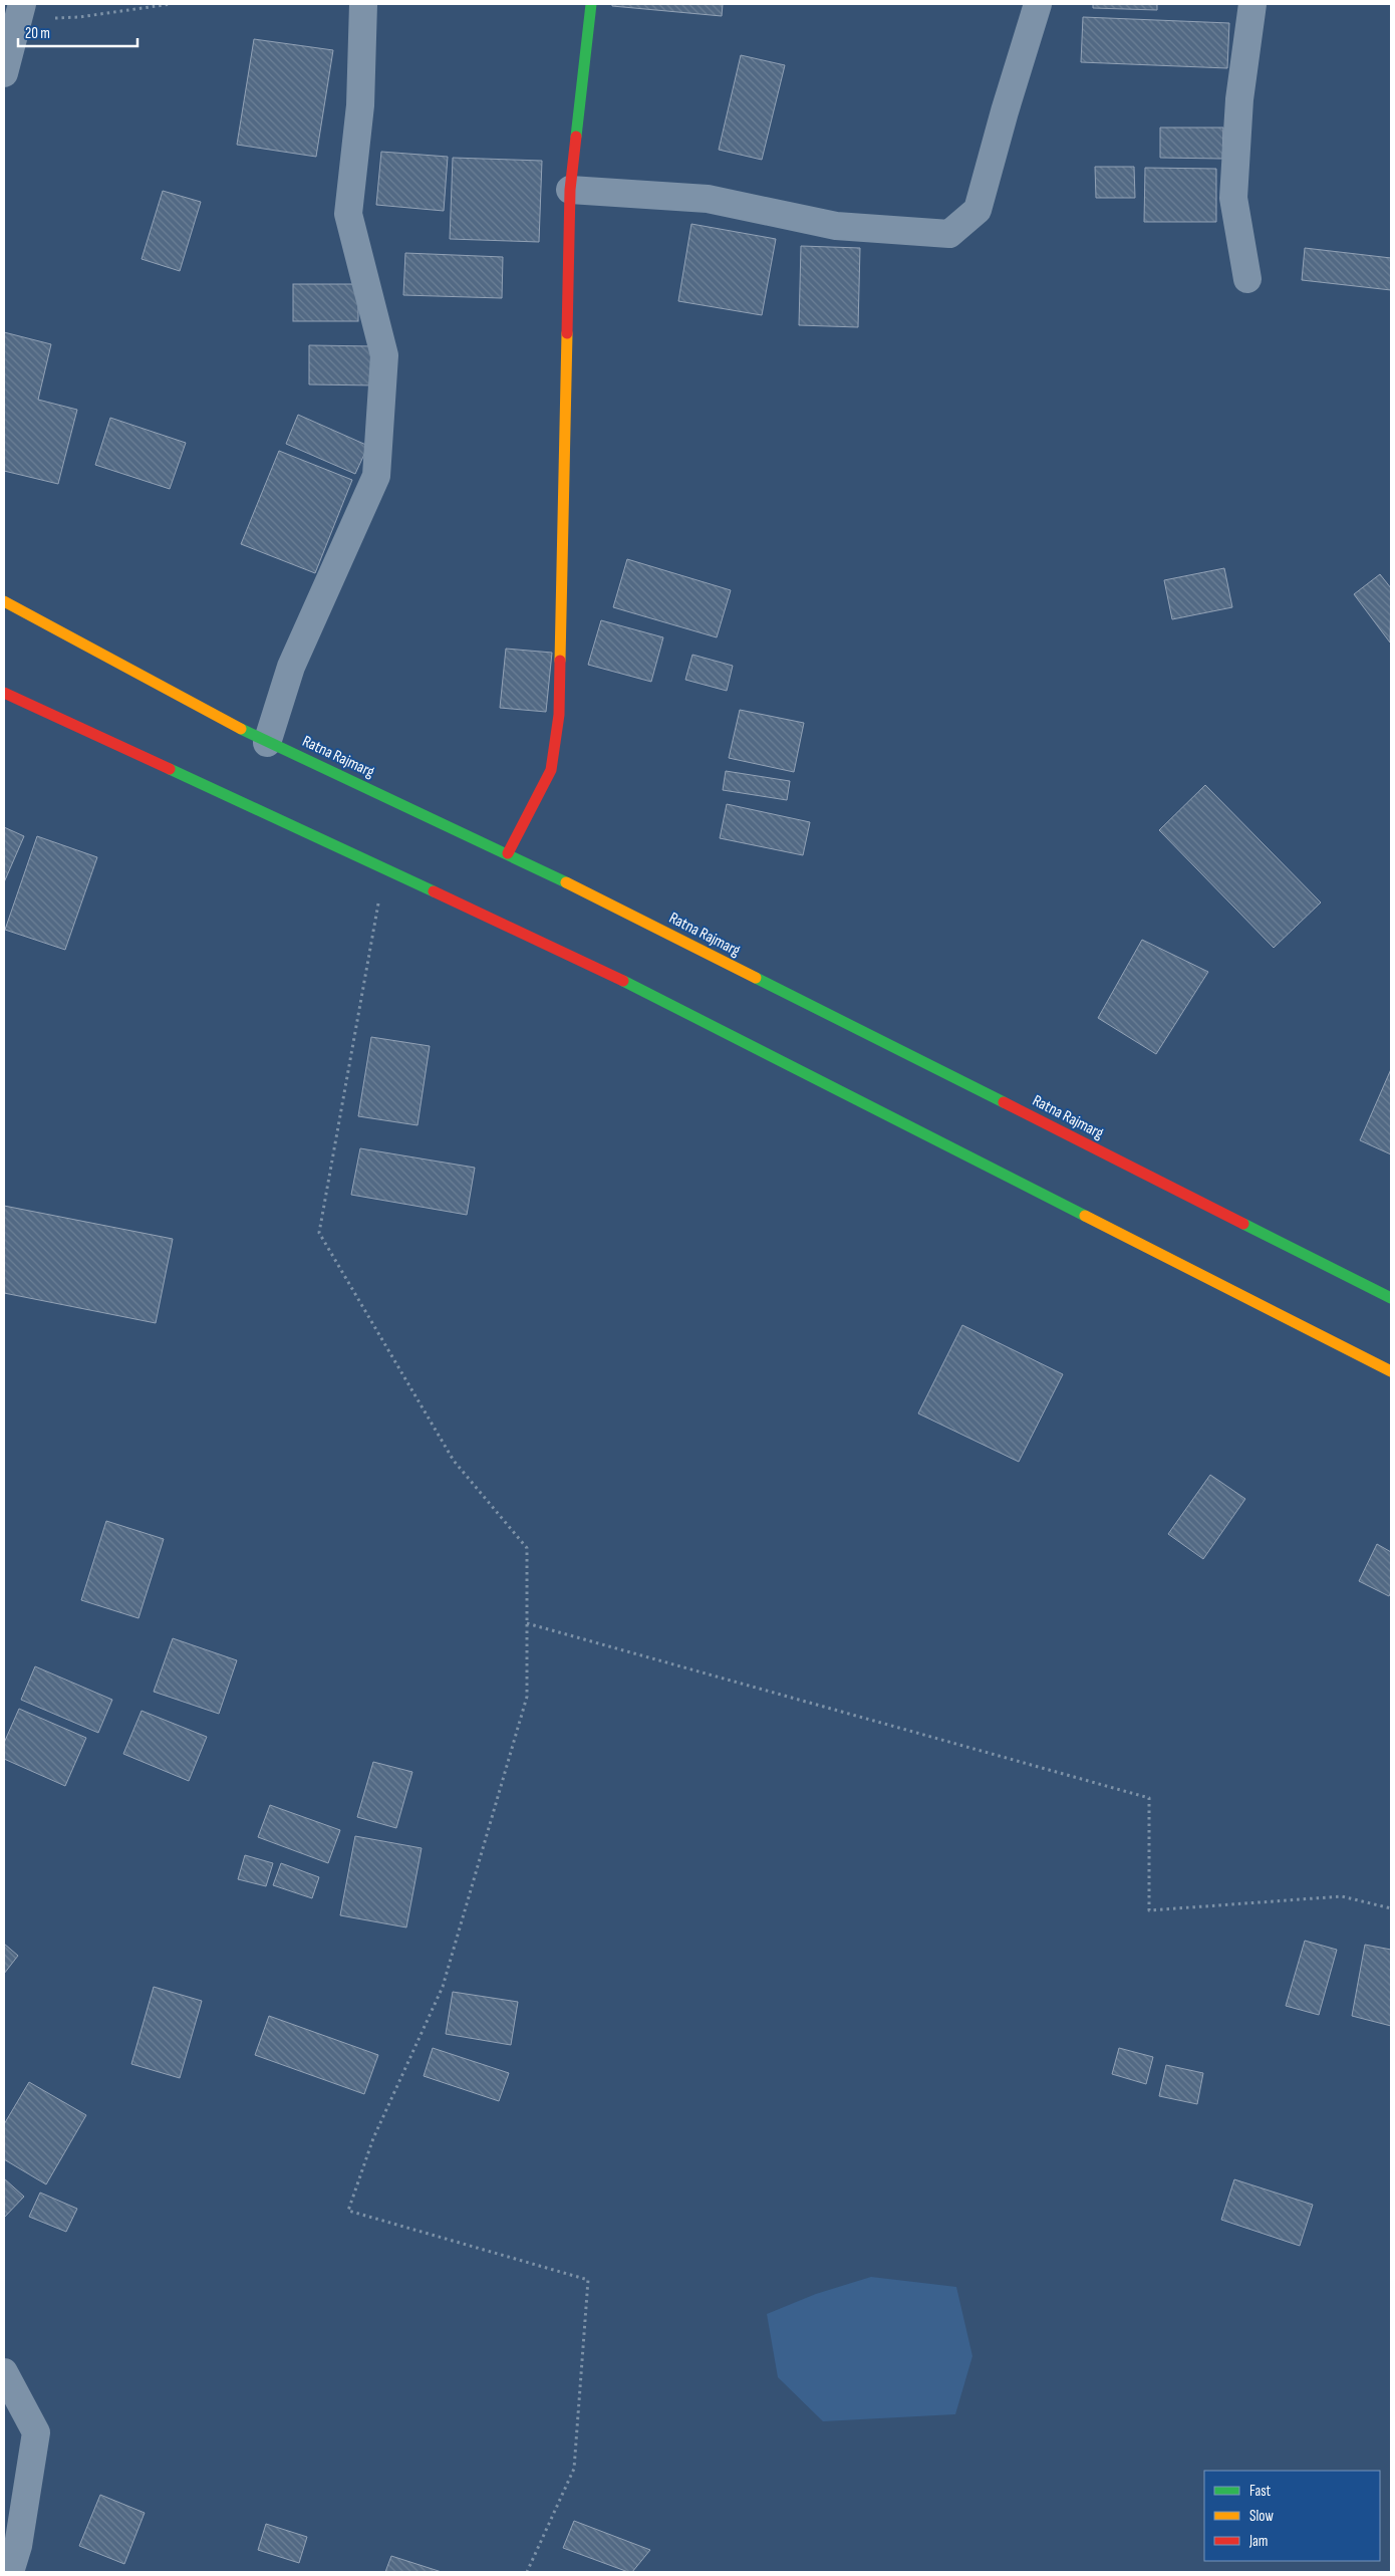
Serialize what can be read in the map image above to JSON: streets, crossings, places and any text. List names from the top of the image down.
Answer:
{
  "streets": {
    "main road": ["Ratna Rajmarg"]
  },
  "legend": ["Fast", "Slow", "Jam"],
  "scale_bar": "20 m"
}
